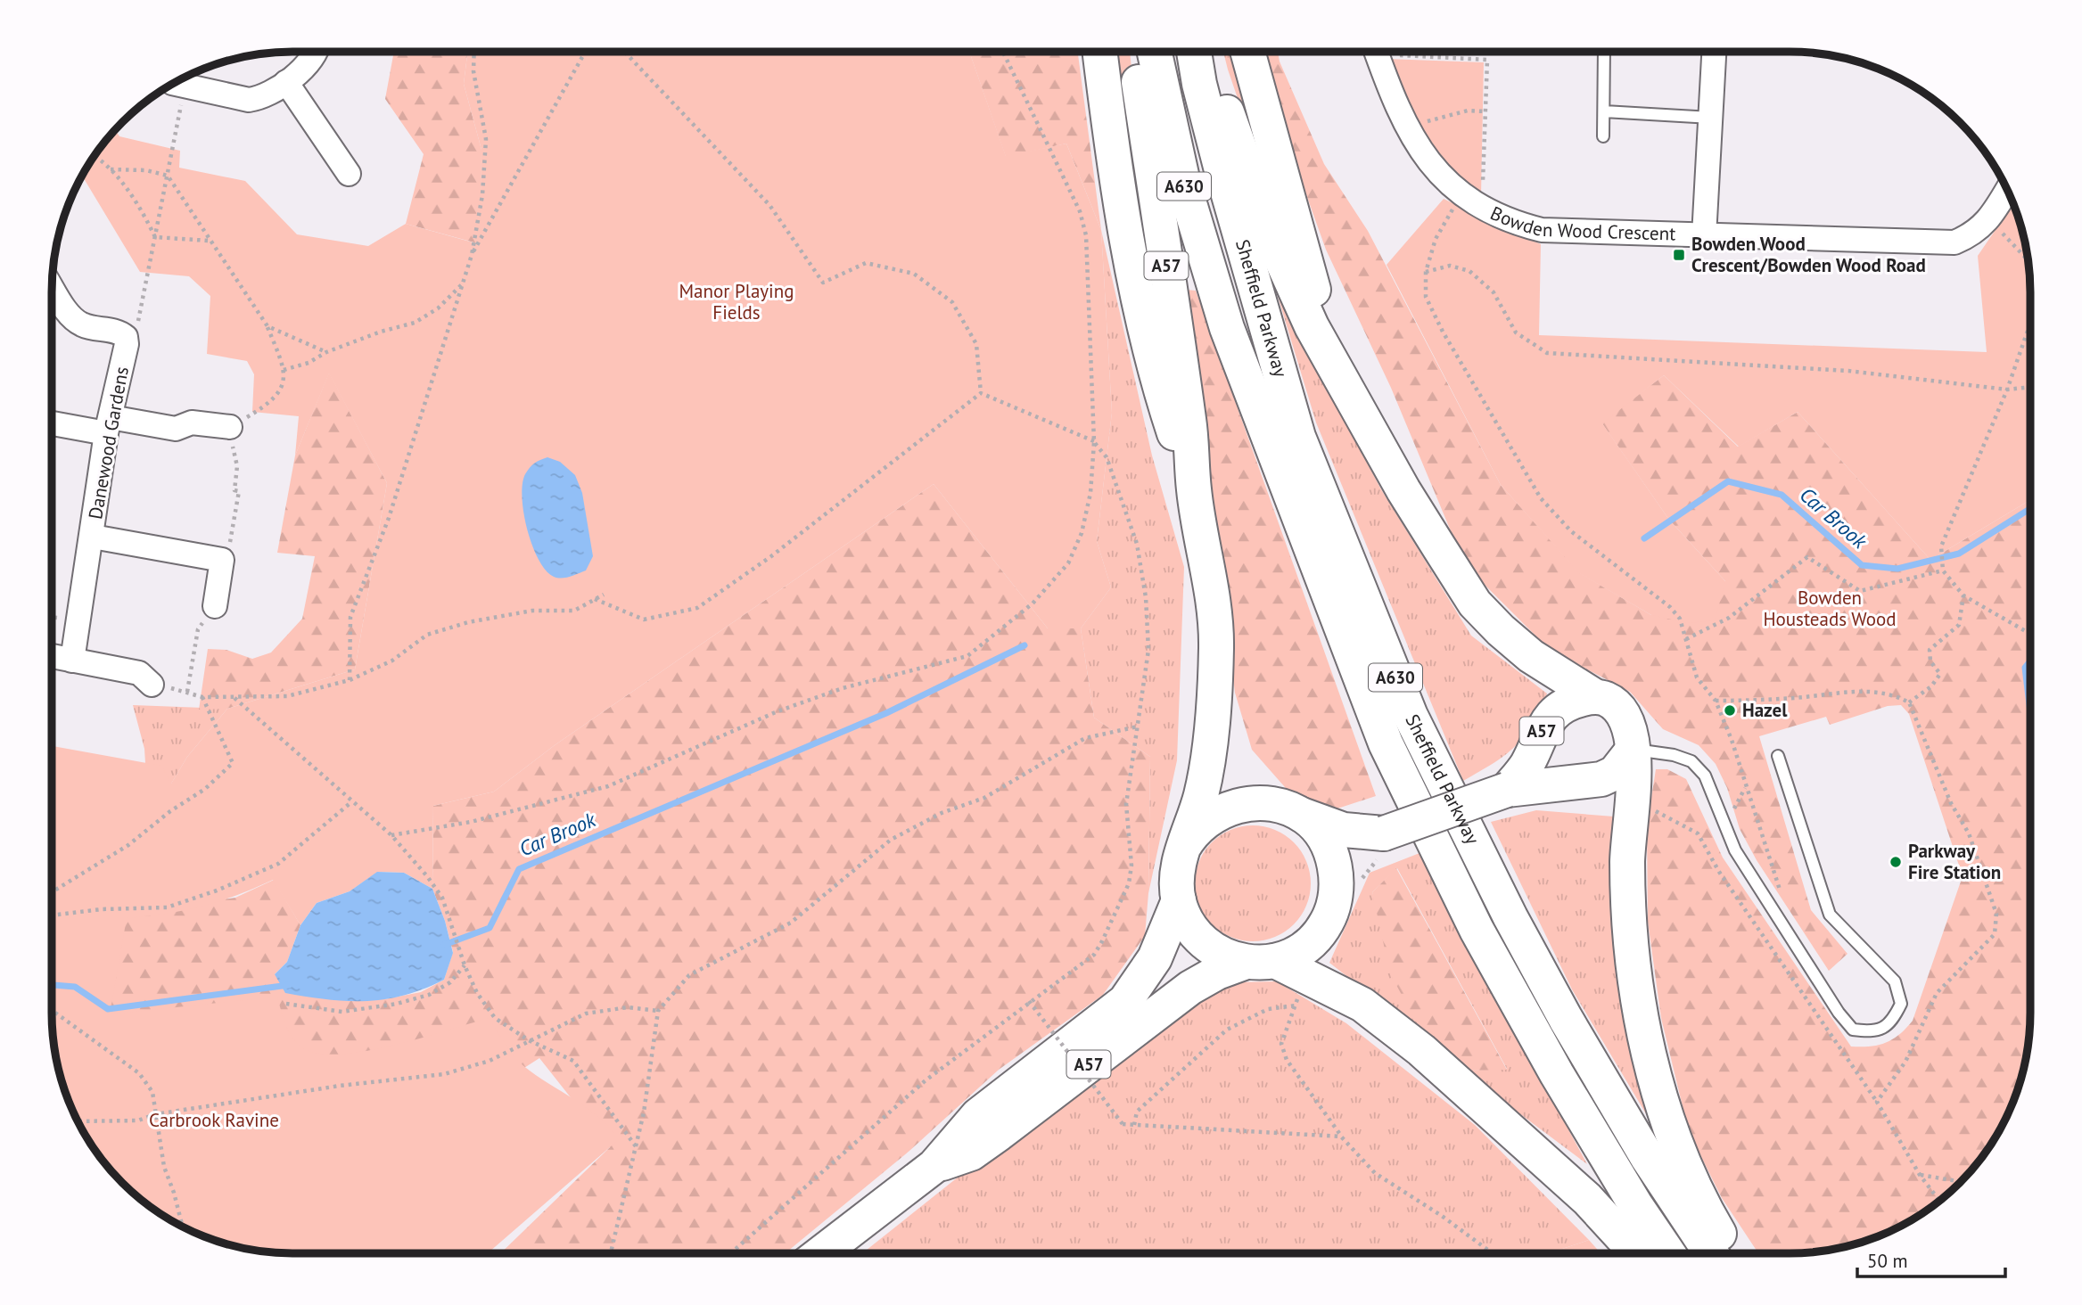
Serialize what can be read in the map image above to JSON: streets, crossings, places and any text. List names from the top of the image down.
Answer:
{
  "streets": {
    "highway": ["A630", "A57", "Sheffield Parkway"],
    "street": ["Bowden Wood Crescent", "Danewood Gardens"]
  },
  "water": ["Car Brook"],
  "parks": ["Manor Playing Fields", "Bowden Housteads Wood", "Carbrook Ravine"],
  "places": {
    "transit": ["Bowden Wood Crescent/Bowden Wood Road"],
    "other": ["Hazel", "Parkway Fire Station"]
  },
  "scale_bar": "50 m"
}
